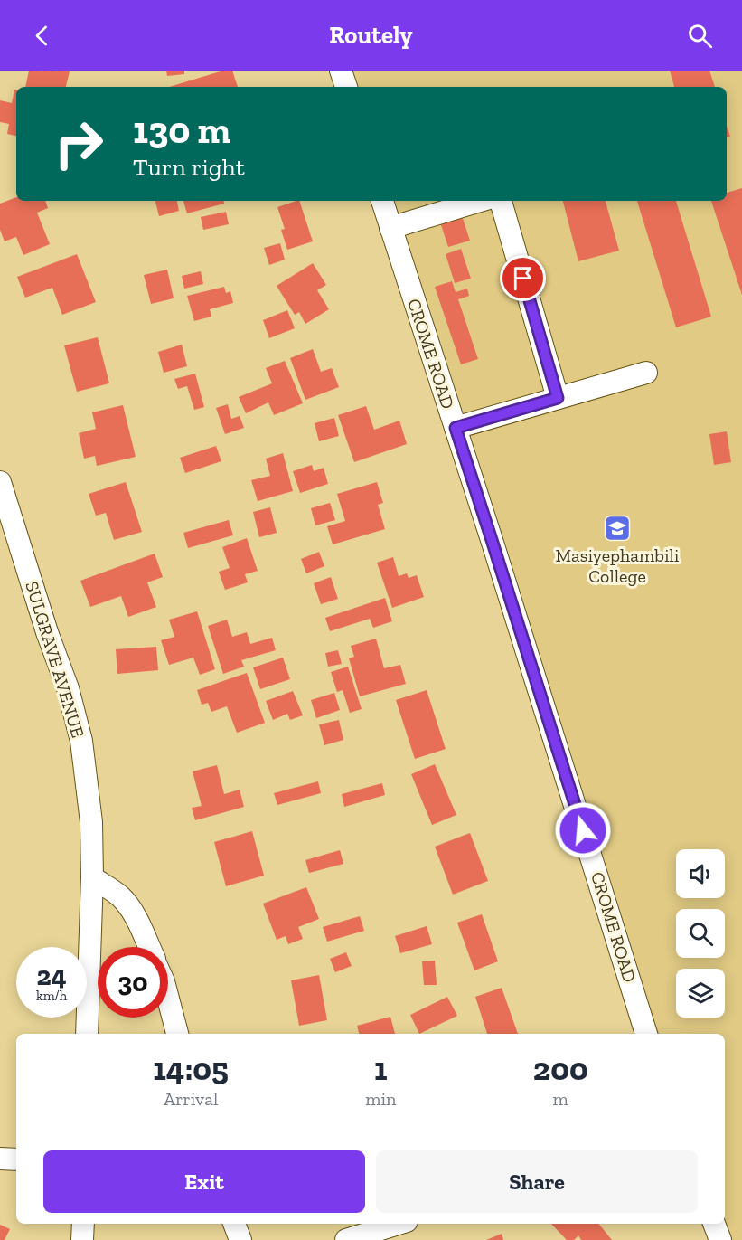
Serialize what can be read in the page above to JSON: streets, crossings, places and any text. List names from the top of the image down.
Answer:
{
  "streets": {
    "street": ["CROME ROAD", "SULGRAVE AVENUE"]
  },
  "places": {
    "school or university": ["Masiyephambili College"]
  },
  "page": {
    "header": "Routely",
    "turn": ["130 m", "Turn right"],
    "speed": "24 km/h",
    "limit": "30",
    "eta": [
      "14:05",
      "Arrival",
      "1",
      "min",
      "200",
      "m"
    ],
    "buttons": ["Exit", "Share"]
  }
}
